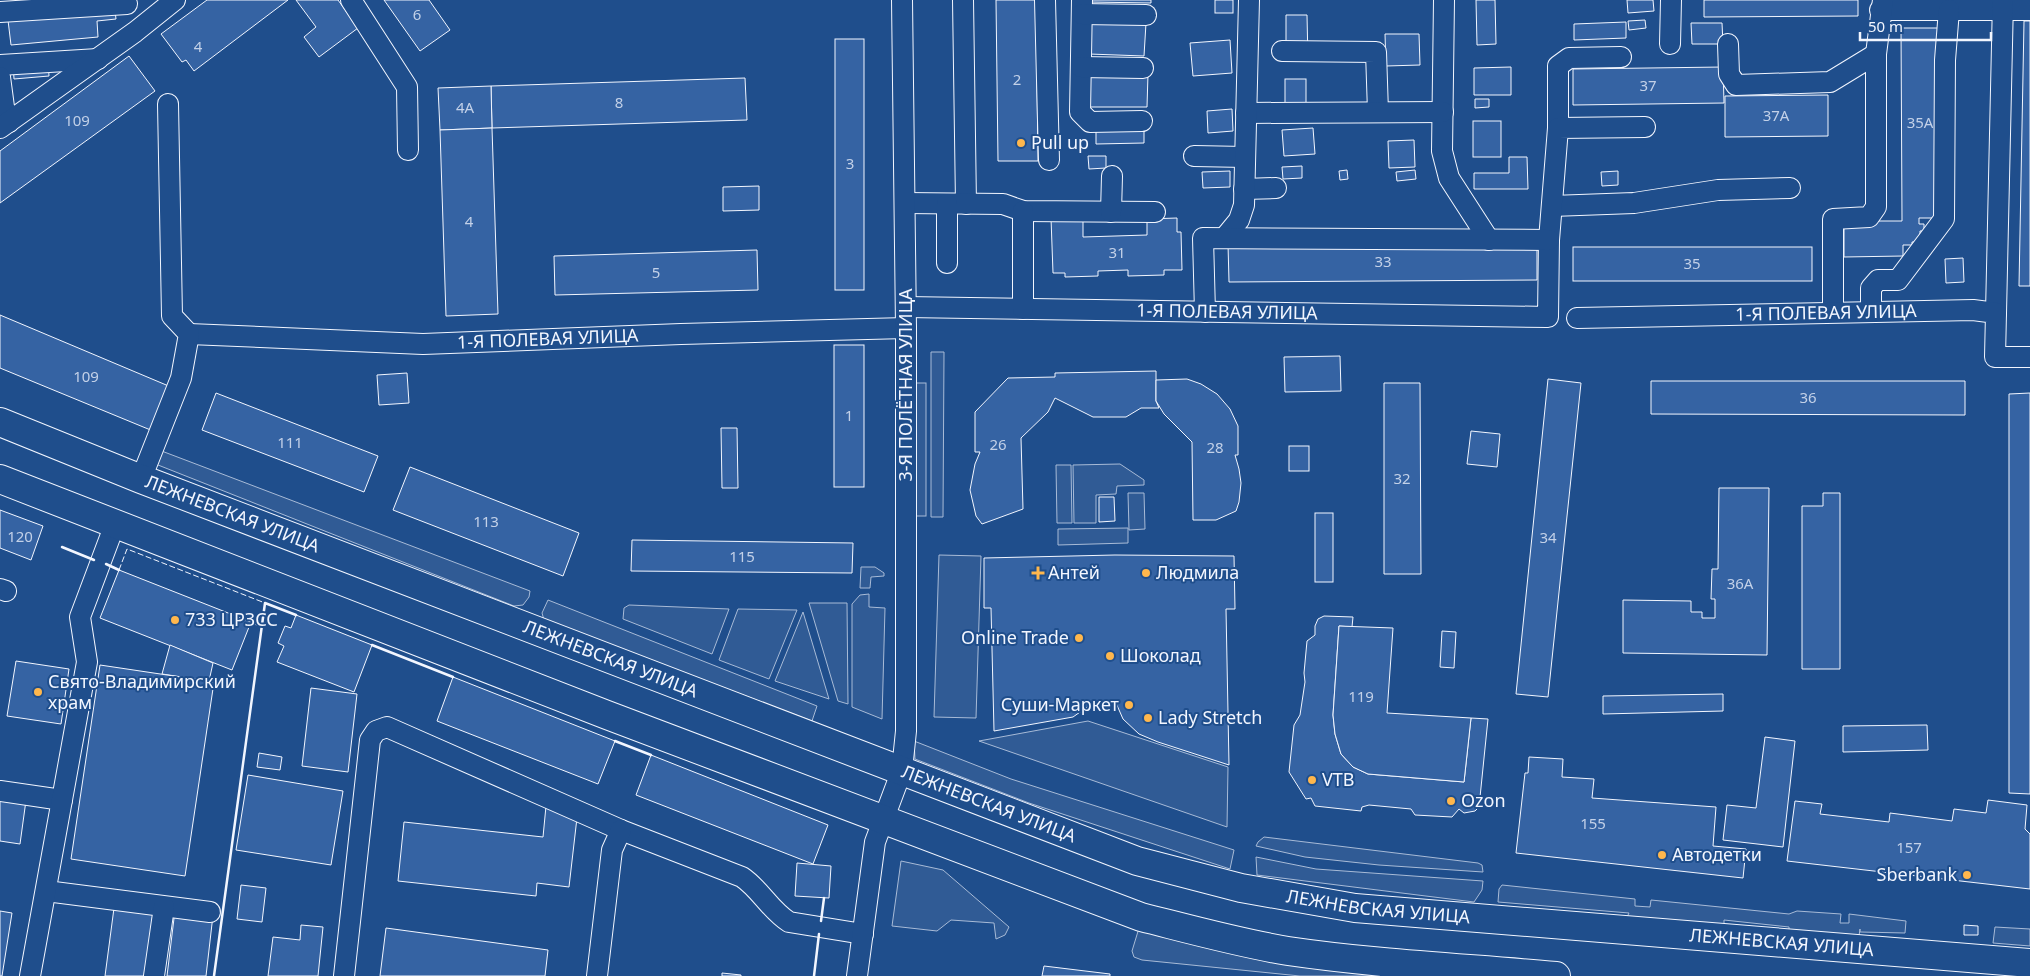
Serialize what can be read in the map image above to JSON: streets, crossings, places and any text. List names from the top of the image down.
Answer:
{
  "streets": {
    "highway": ["ЛЕЖНЕВСКАЯ УЛИЦА"],
    "street": ["1-Я ПОЛЕВАЯ УЛИЦА", "3-Я ПОЛЁТНАЯ УЛИЦА"]
  },
  "crossings": [
    ["1-Я ПОЛЕВАЯ УЛИЦА", "3-Я ПОЛЁТНАЯ УЛИЦА"],
    ["3-Я ПОЛЁТНАЯ УЛИЦА", "ЛЕЖНЕВСКАЯ УЛИЦА"]
  ],
  "places": {
    "other": [
      "Pull up",
      "Людмила",
      "733 ЦРЗСС",
      "Online Trade",
      "Шоколад",
      "Свято-Владимирский храм",
      "Суши-Маркет",
      "Lady Stretch",
      "VTB",
      "Ozon",
      "Автодетки",
      "Sberbank"
    ],
    "health": ["Антей"]
  },
  "house_numbers": [
    "6",
    "4",
    "2",
    "37",
    "8",
    "4А",
    "37А",
    "109",
    "35А",
    "3",
    "4",
    "31",
    "33",
    "35",
    "5",
    "109",
    "36",
    "1",
    "111",
    "26",
    "28",
    "32",
    "113",
    "120",
    "34",
    "115",
    "36А",
    "119",
    "155",
    "157"
  ],
  "scale_bar": "50 m"
}
